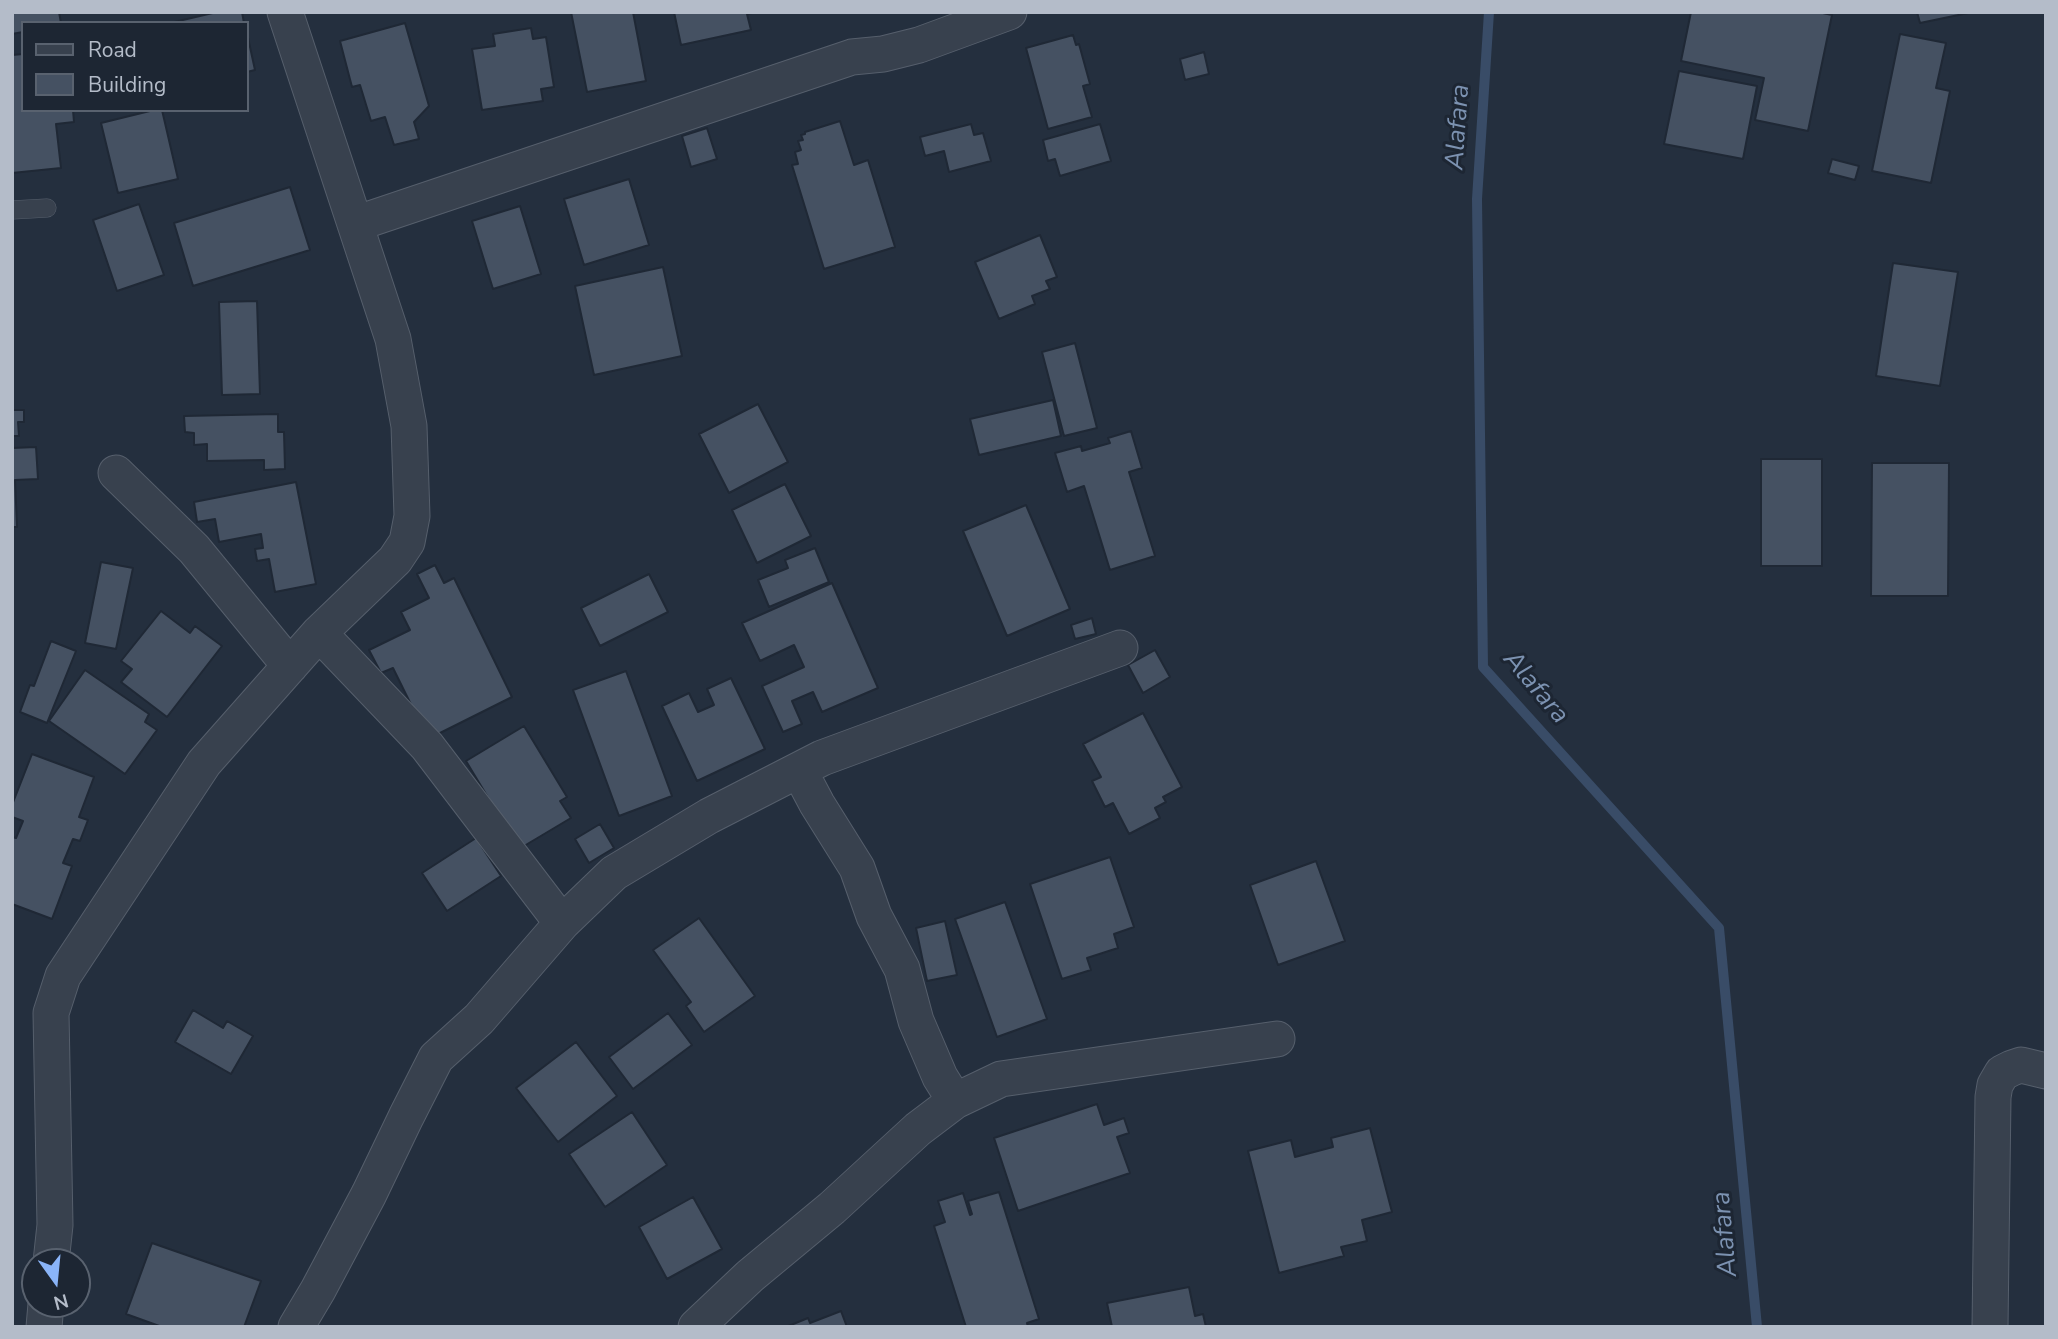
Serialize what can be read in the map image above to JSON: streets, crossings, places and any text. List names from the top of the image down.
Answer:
{
  "water": ["Alafara"],
  "legend": ["Road", "Building"],
  "north": "bottom"
}
